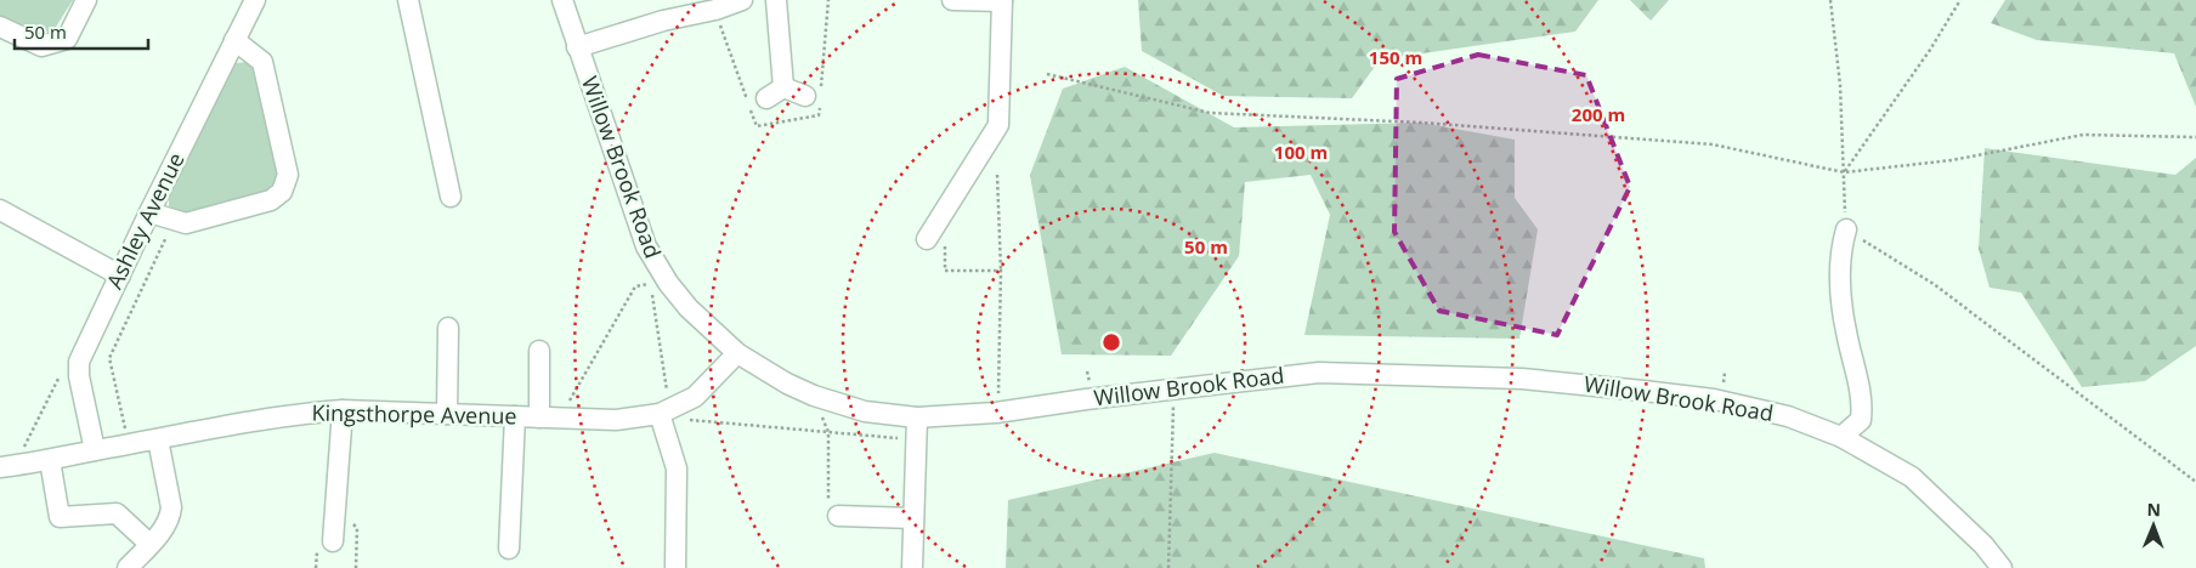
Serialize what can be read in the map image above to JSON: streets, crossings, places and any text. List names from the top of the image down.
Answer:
{
  "streets": {
    "street": ["Willow Brook Road", "Ashley Avenue", "Kingsthorpe Avenue"]
  },
  "crossings": [
    ["Willow Brook Road", "Kingsthorpe Avenue"]
  ],
  "scale_bar": "50 m",
  "north": "top",
  "rings": [
    "150 m",
    "200 m",
    "100 m",
    "50 m"
  ]
}
